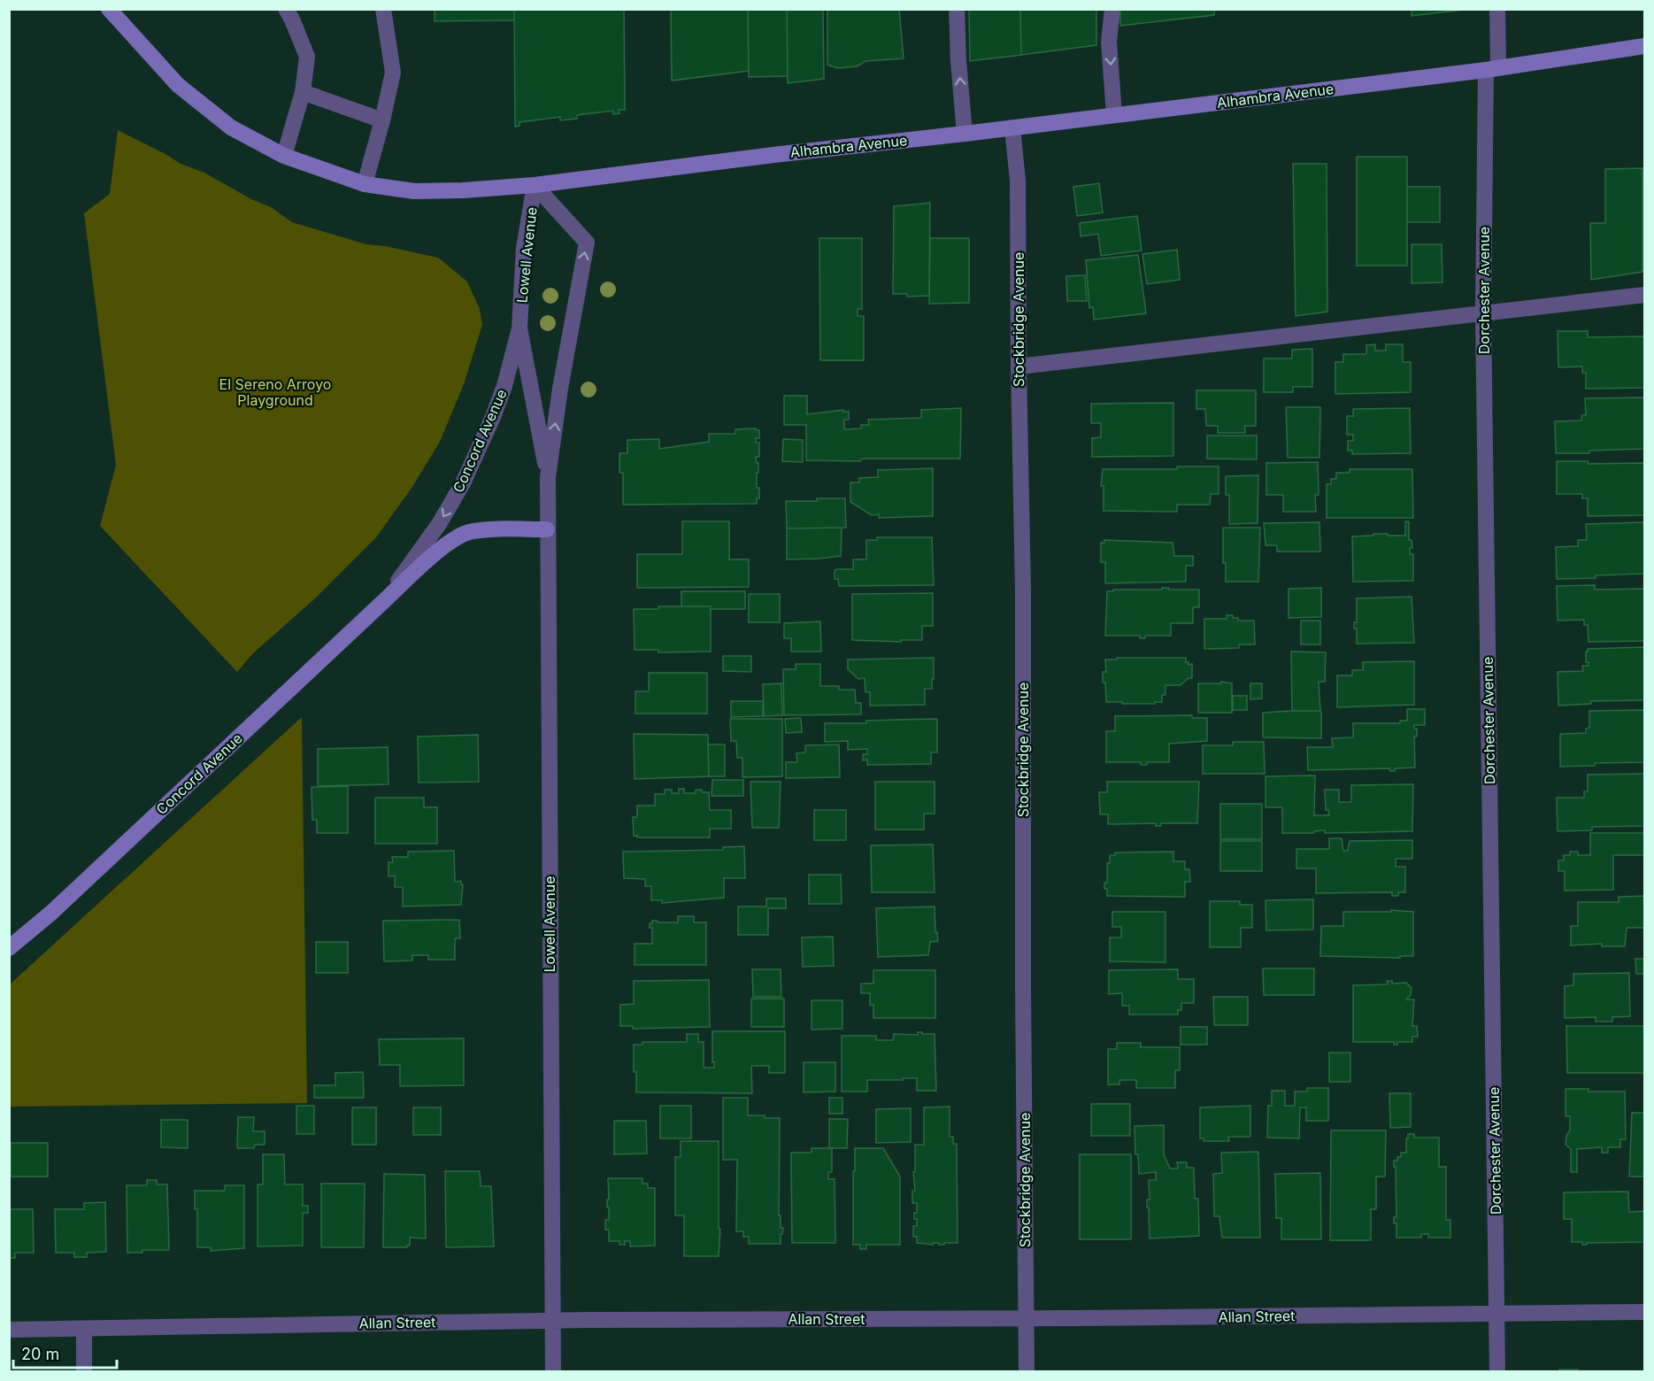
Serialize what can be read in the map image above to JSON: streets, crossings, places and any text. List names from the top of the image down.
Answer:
{
  "streets": {
    "main road": ["Alhambra Avenue", "Concord Avenue"],
    "street": [
      "Lowell Avenue",
      "Dorchester Avenue",
      "Stockbridge Avenue",
      "Allan Street"
    ]
  },
  "crossings": [
    ["Alhambra Avenue", "Lowell Avenue"],
    ["Alhambra Avenue", "Dorchester Avenue"],
    ["Alhambra Avenue", "Stockbridge Avenue"],
    ["Lowell Avenue", "Concord Avenue"],
    ["Lowell Avenue", "Allan Street"],
    ["Dorchester Avenue", "Allan Street"],
    ["Stockbridge Avenue", "Allan Street"]
  ],
  "parks": ["El Sereno Arroyo Playground"],
  "scale_bar": "20 m"
}
